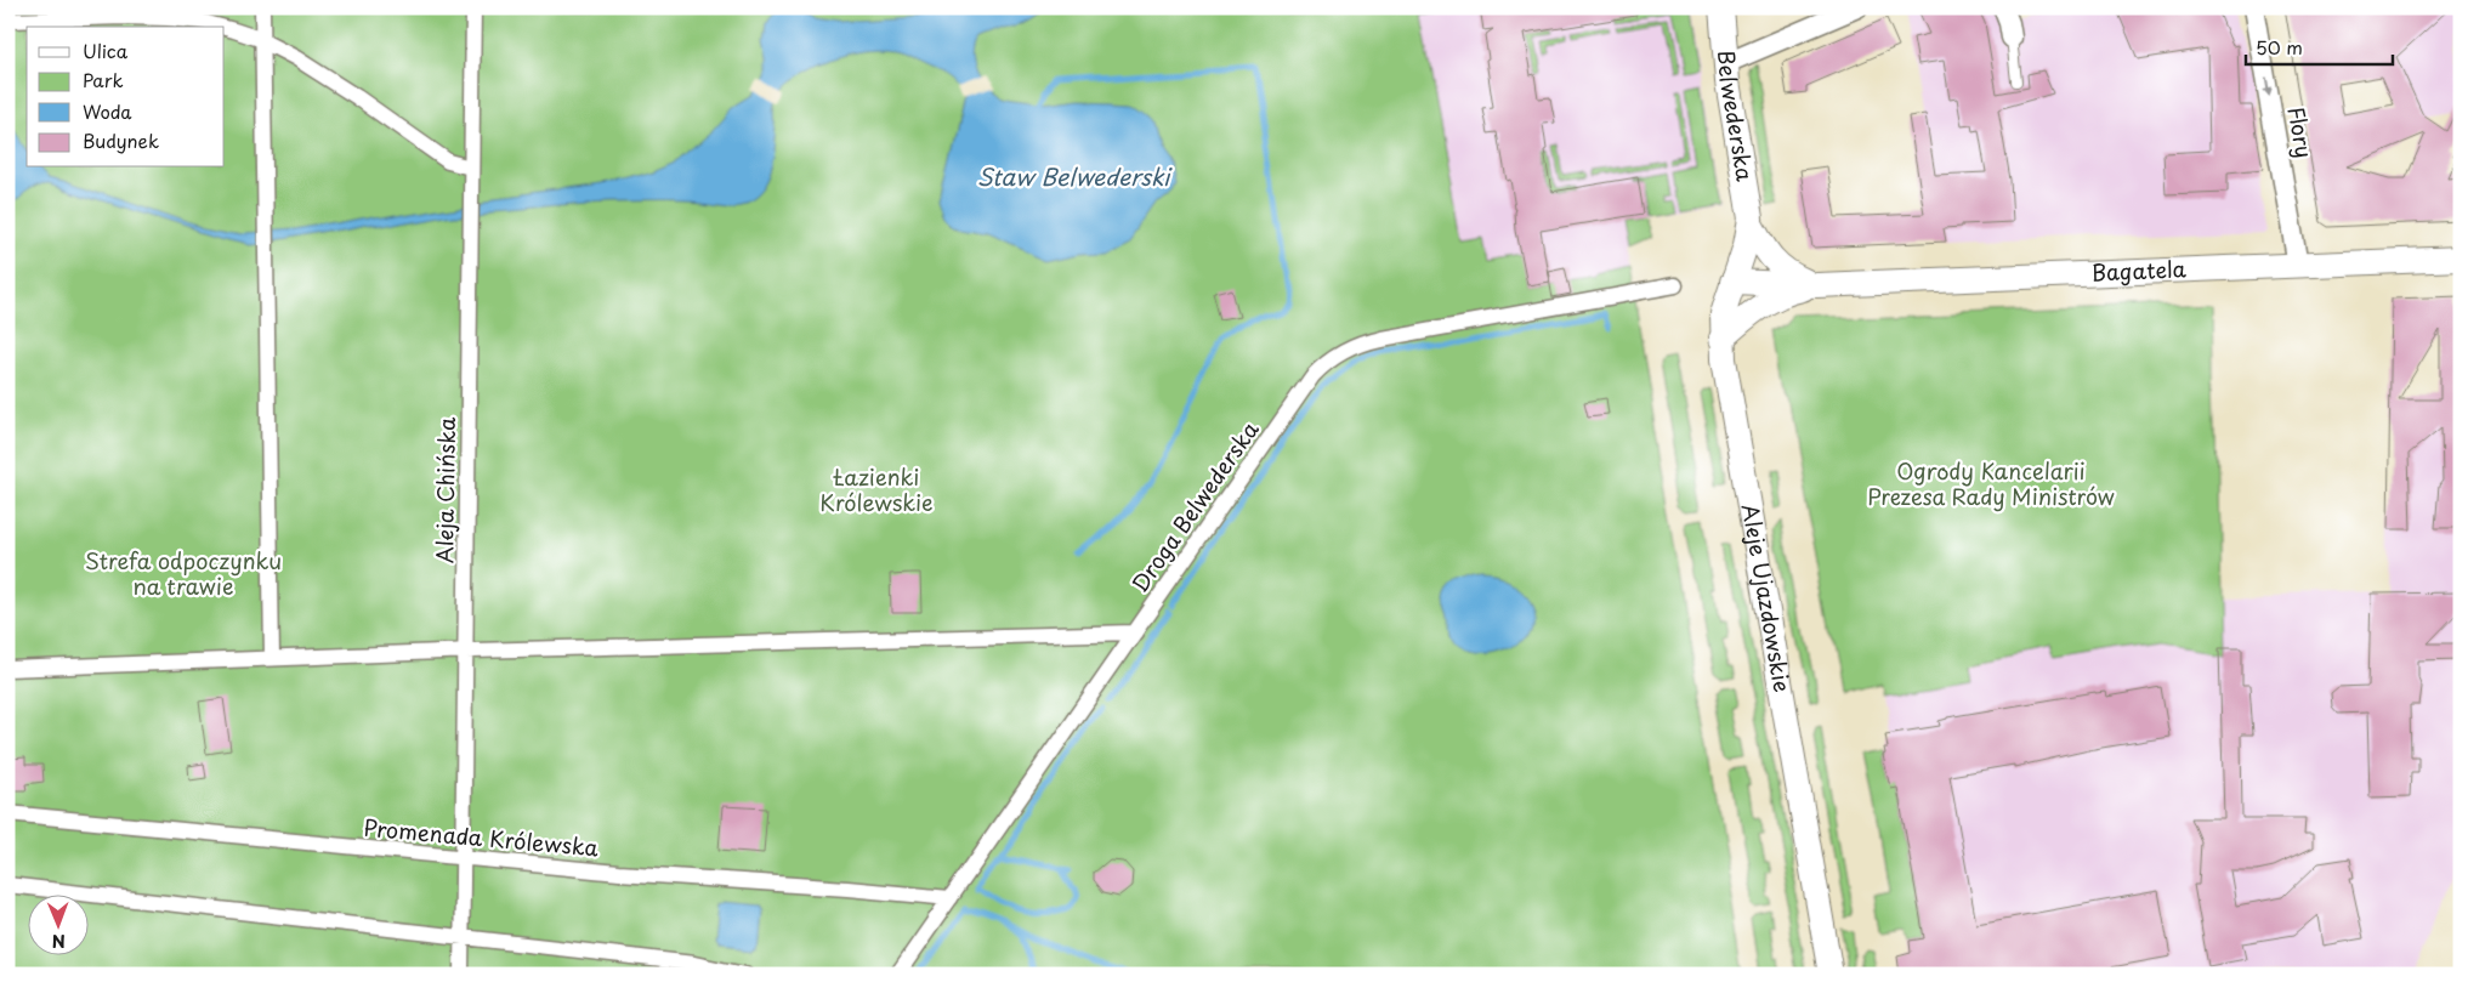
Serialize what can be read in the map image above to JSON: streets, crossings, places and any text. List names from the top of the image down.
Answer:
{
  "streets": {
    "street": [
      "Belwederska",
      "Flory",
      "Bagatela",
      "Aleja Chińska",
      "Droga Belwederska",
      "Aleje Ujazdowskie",
      "Promenada Królewska"
    ]
  },
  "crossings": [
    ["Belwederska", "Aleje Ujazdowskie"],
    ["Flory", "Bagatela"],
    ["Bagatela", "Aleje Ujazdowskie"],
    ["Aleja Chińska", "Promenada Królewska"],
    ["Droga Belwederska", "Promenada Królewska"]
  ],
  "one_way": ["Flory"],
  "water": ["Staw Belwederski"],
  "parks": ["Ogrody Kancelarii Prezesa Rady Ministrów", "Łazienki Królewskie", "Strefa odpoczynku na trawie"],
  "legend": [
    "Ulica",
    "Park",
    "Woda",
    "Budynek"
  ],
  "scale_bar": "50 m",
  "north": "bottom"
}
